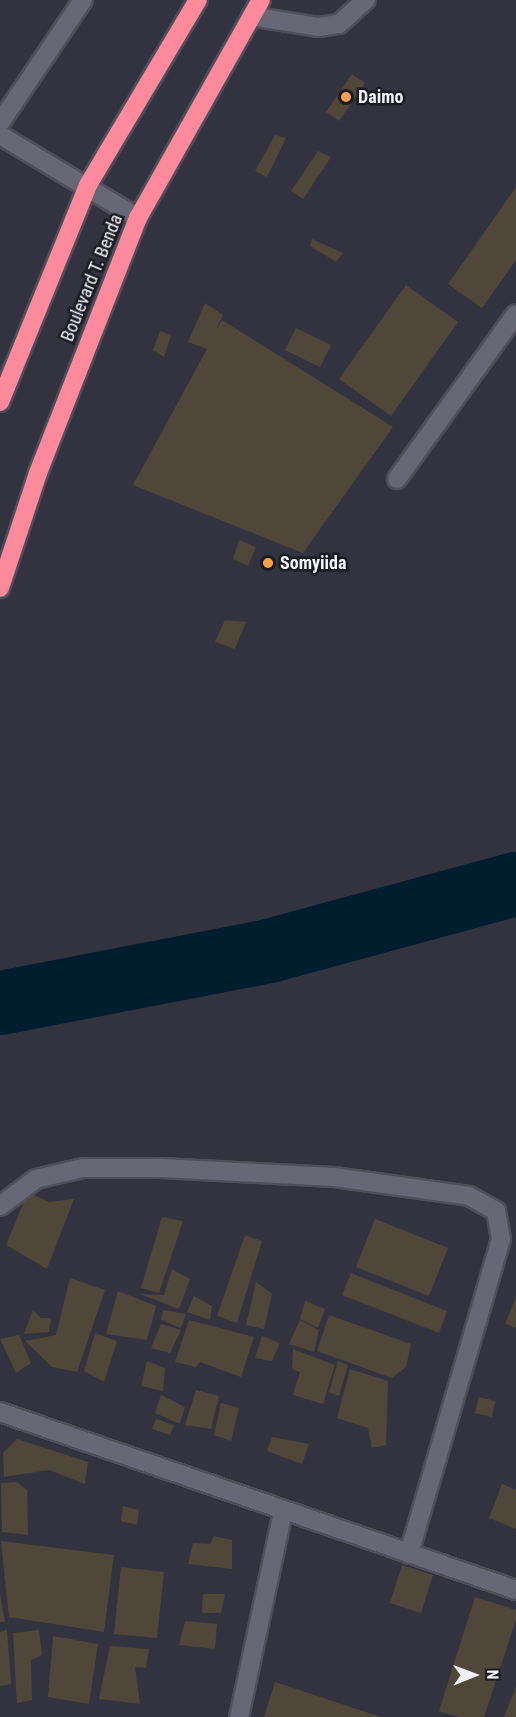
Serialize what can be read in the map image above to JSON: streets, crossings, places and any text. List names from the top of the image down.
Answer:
{
  "streets": {
    "highway": ["Boulevard T. Benda"]
  },
  "places": ["Daimo", "Somyiida"],
  "north": "right"
}
